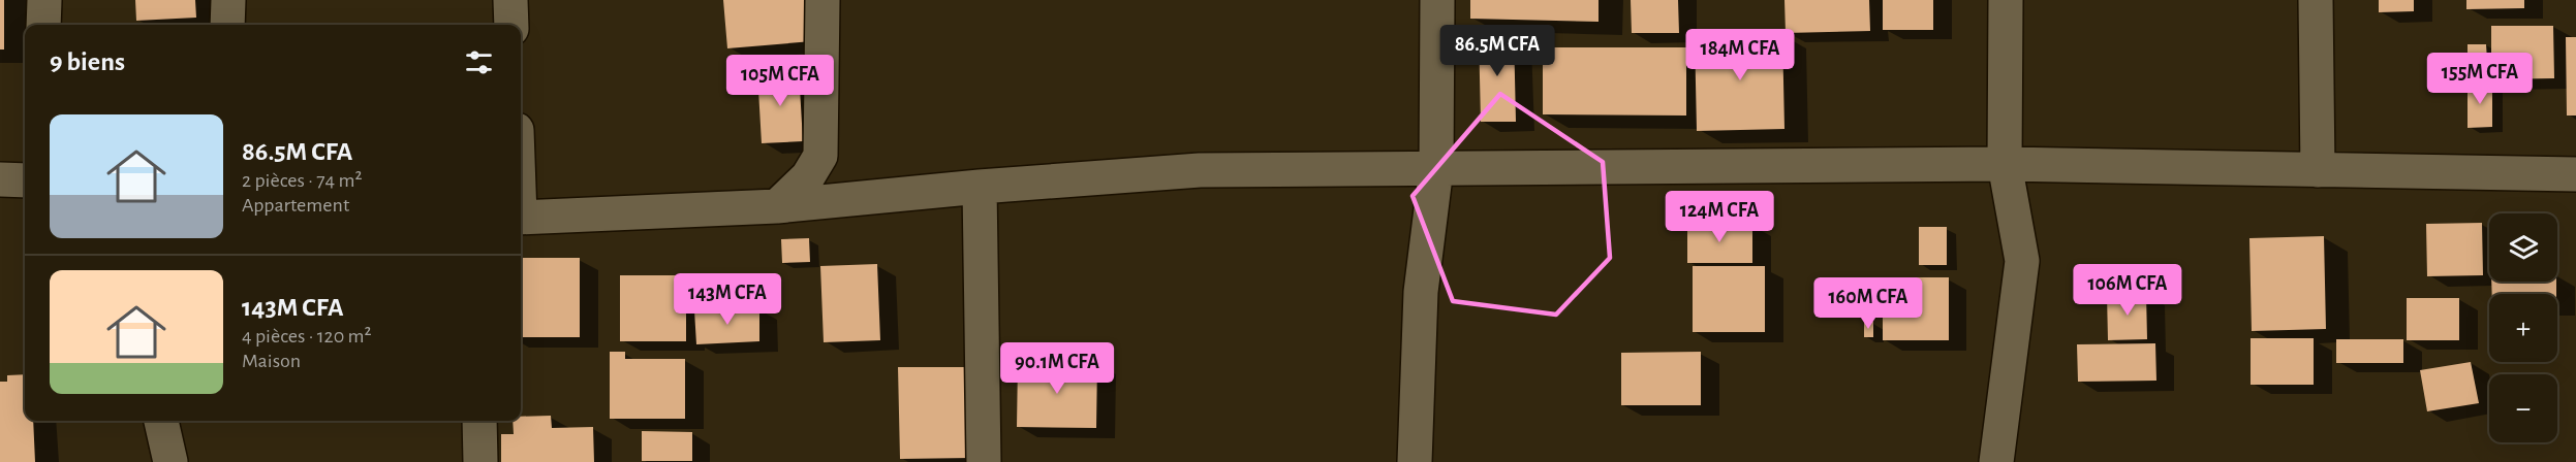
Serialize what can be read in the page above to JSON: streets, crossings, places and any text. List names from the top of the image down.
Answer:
{
  "page": {
    "price": [
      "86.5M CFA",
      "184M CFA",
      "155M CFA",
      "105M CFA",
      "124M CFA",
      "106M CFA",
      "143M CFA",
      "160M CFA",
      "90.1M CFA"
    ],
    "heading": "9 biens",
    "list": [
      {
        "name": "86.5M CFA",
        "note": "2 pièces · 74 m² · Appartement"
      },
      {
        "name": "143M CFA",
        "note": "4 pièces · 120 m² · Maison"
      }
    ],
    "map_buttons": ["+", "−"]
  }
}
